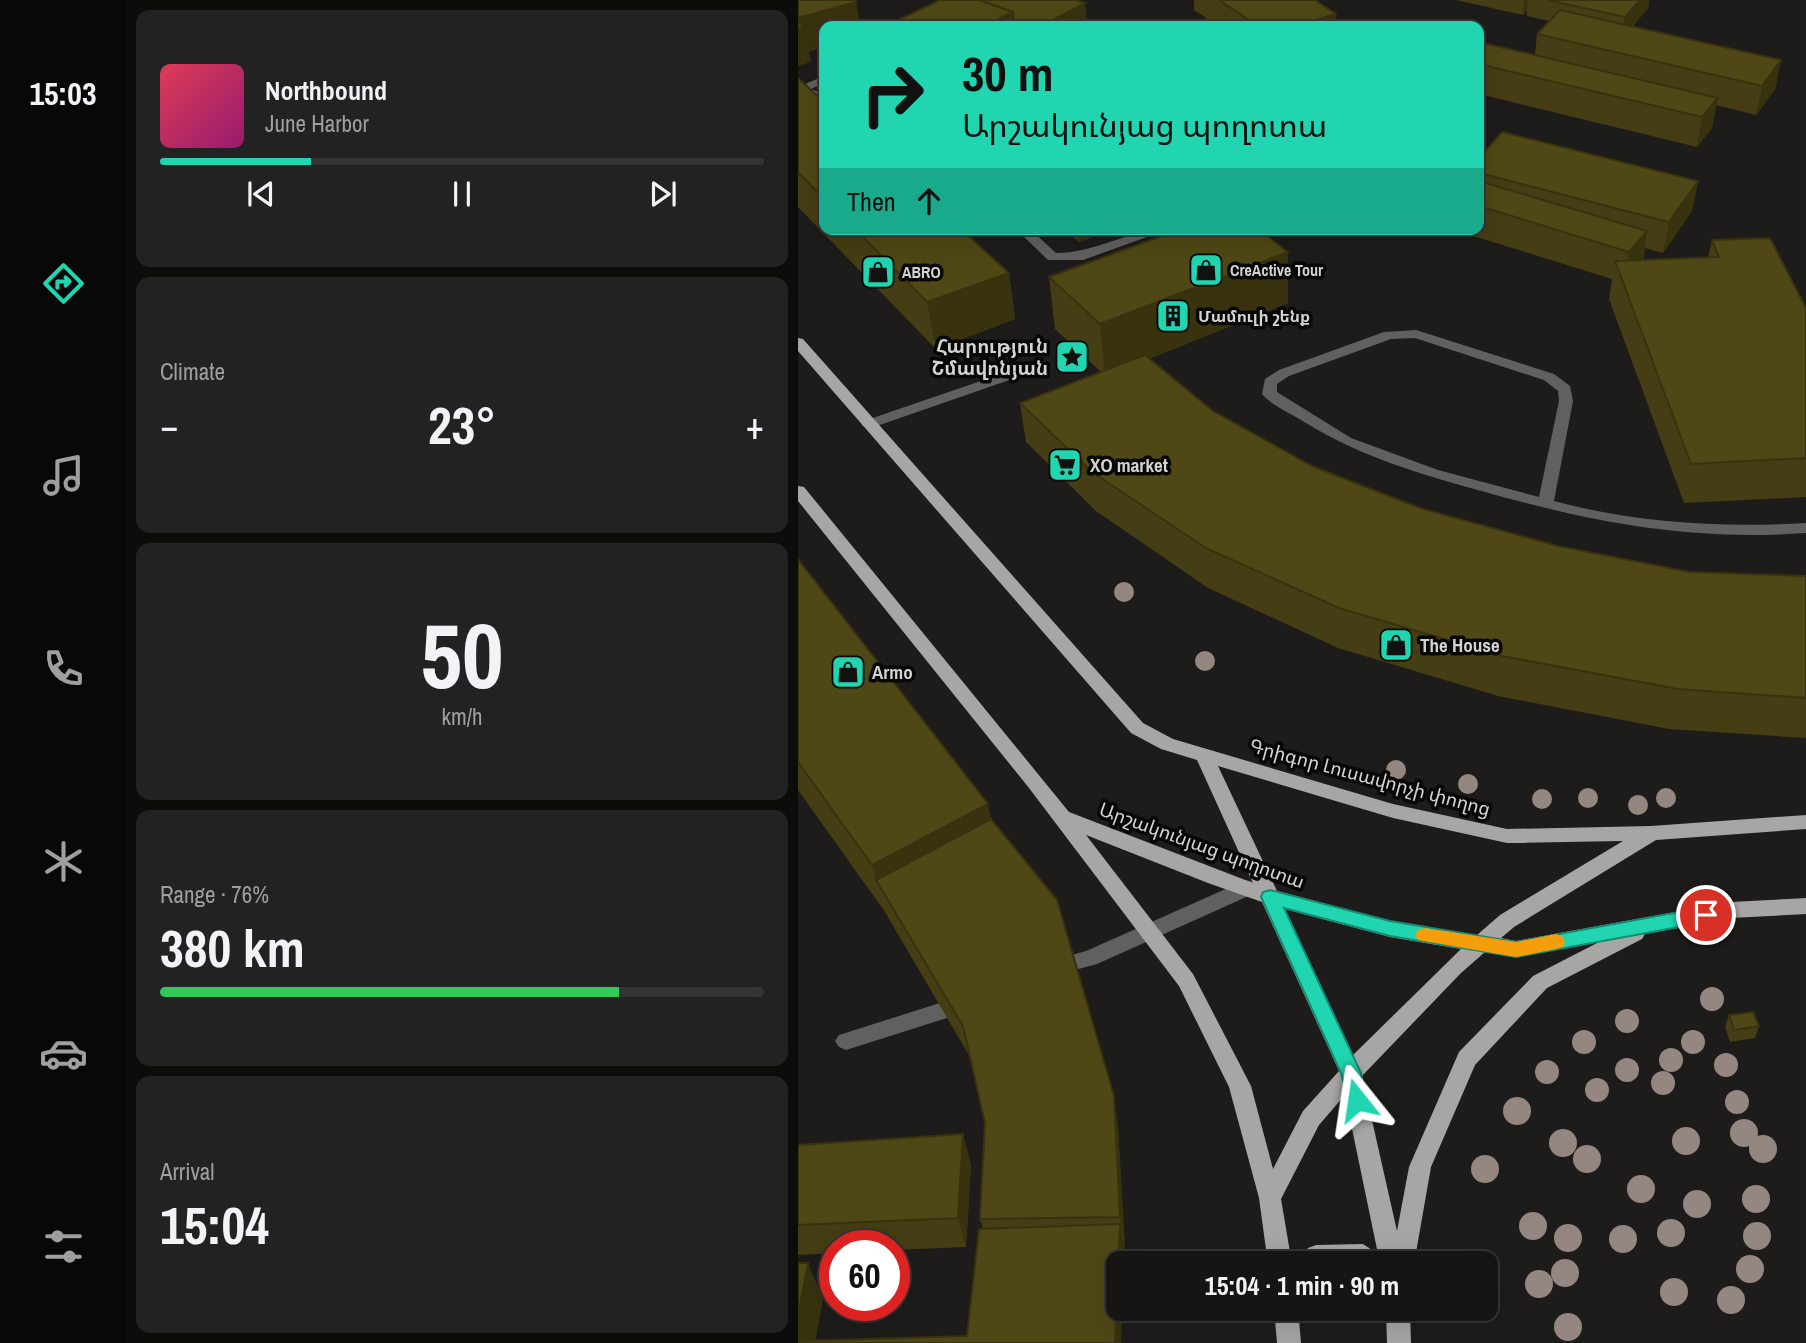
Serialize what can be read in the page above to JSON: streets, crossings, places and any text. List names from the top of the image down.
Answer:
{
  "streets": {
    "main road": ["Գրիգոր Լուսավորչի փողոց", "Արշակունյաց պողոտա"]
  },
  "crossings": [
    ["Գրիգոր Լուսավորչի փողոց", "Արշակունյաց պողոտա"]
  ],
  "places": {
    "shop": [
      "CreActive Tour",
      "ABRO",
      "The House",
      "Armo"
    ],
    "building": ["Մամուլի շենք"],
    "place": ["Հարություն Շմավոնյան"],
    "supermarket": ["XO market"]
  },
  "page": {
    "tabs": "15:03",
    "turn": ["30 m", "Արշակունյաց պողոտա"],
    "song": ["Northbound", "June Harbor"],
    "then": "Then",
    "tile": [
      "Climate",
      ["50", "km/h"],
      ["Range · 76%", "380 km"],
      ["Arrival", "15:04"]
    ],
    "heat": ["−", "23°", "+"],
    "limit": "60",
    "trip": "15:04 · 1 min · 90 m"
  }
}
